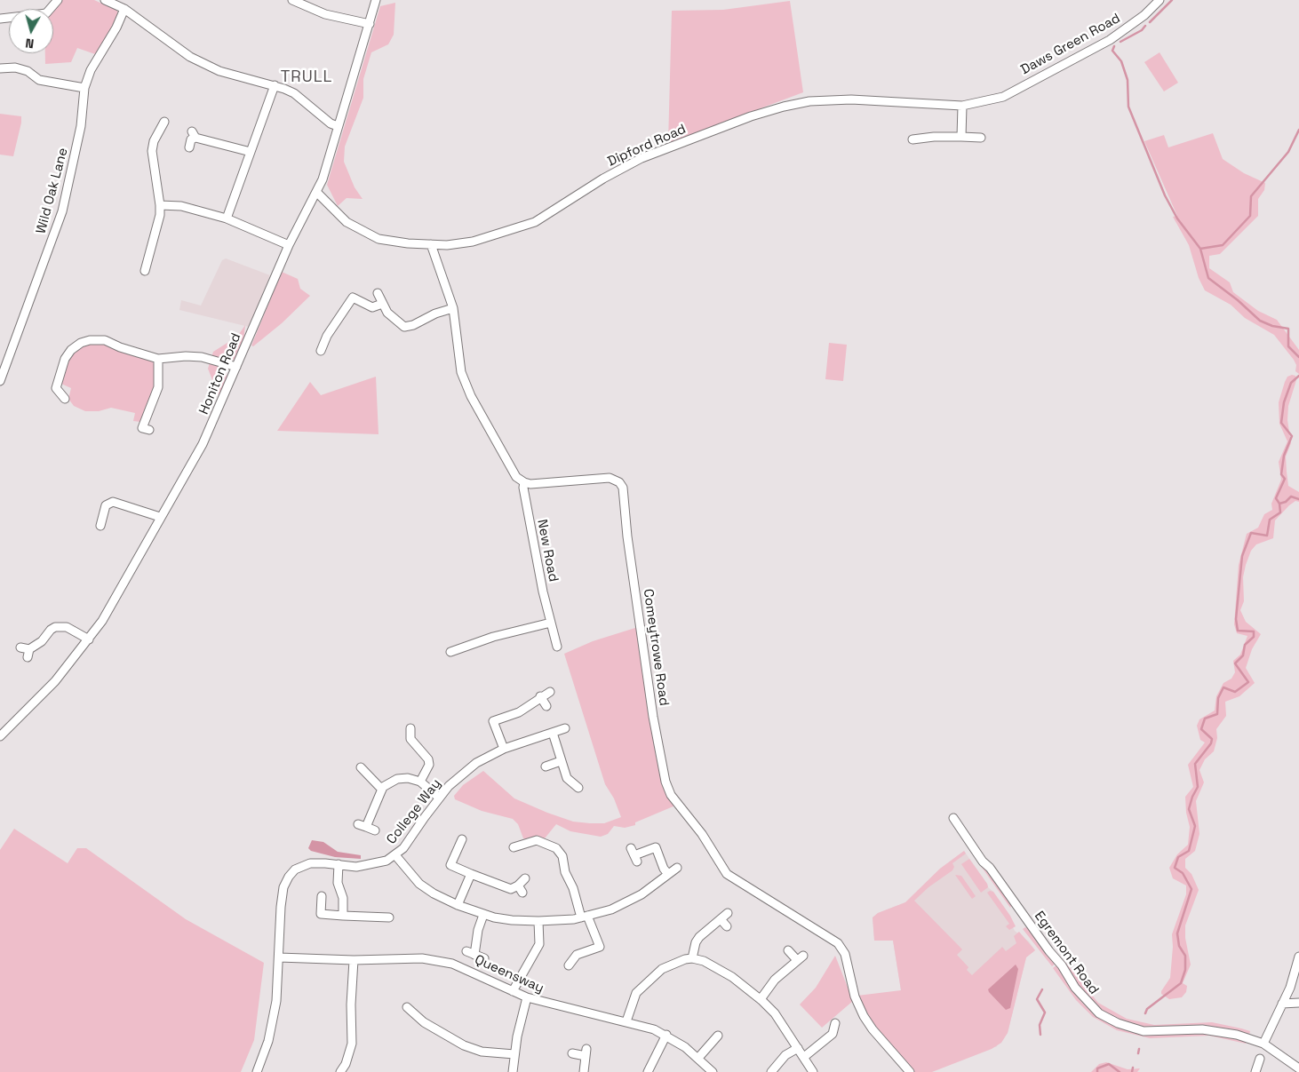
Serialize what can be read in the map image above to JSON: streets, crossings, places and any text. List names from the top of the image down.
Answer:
{
  "streets": {
    "street": [
      "Daws Green Road",
      "Dipford Road",
      "Wild Oak Lane",
      "Honiton Road",
      "New Road",
      "Comeytrowe Road",
      "College Way",
      "Egremont Road",
      "Queensway"
    ]
  },
  "crossings": [
    ["Daws Green Road", "Dipford Road"],
    ["Dipford Road", "Honiton Road"],
    ["New Road", "Comeytrowe Road"],
    ["College Way", "Queensway"]
  ],
  "districts": ["TRULL"],
  "north": "bottom"
}
